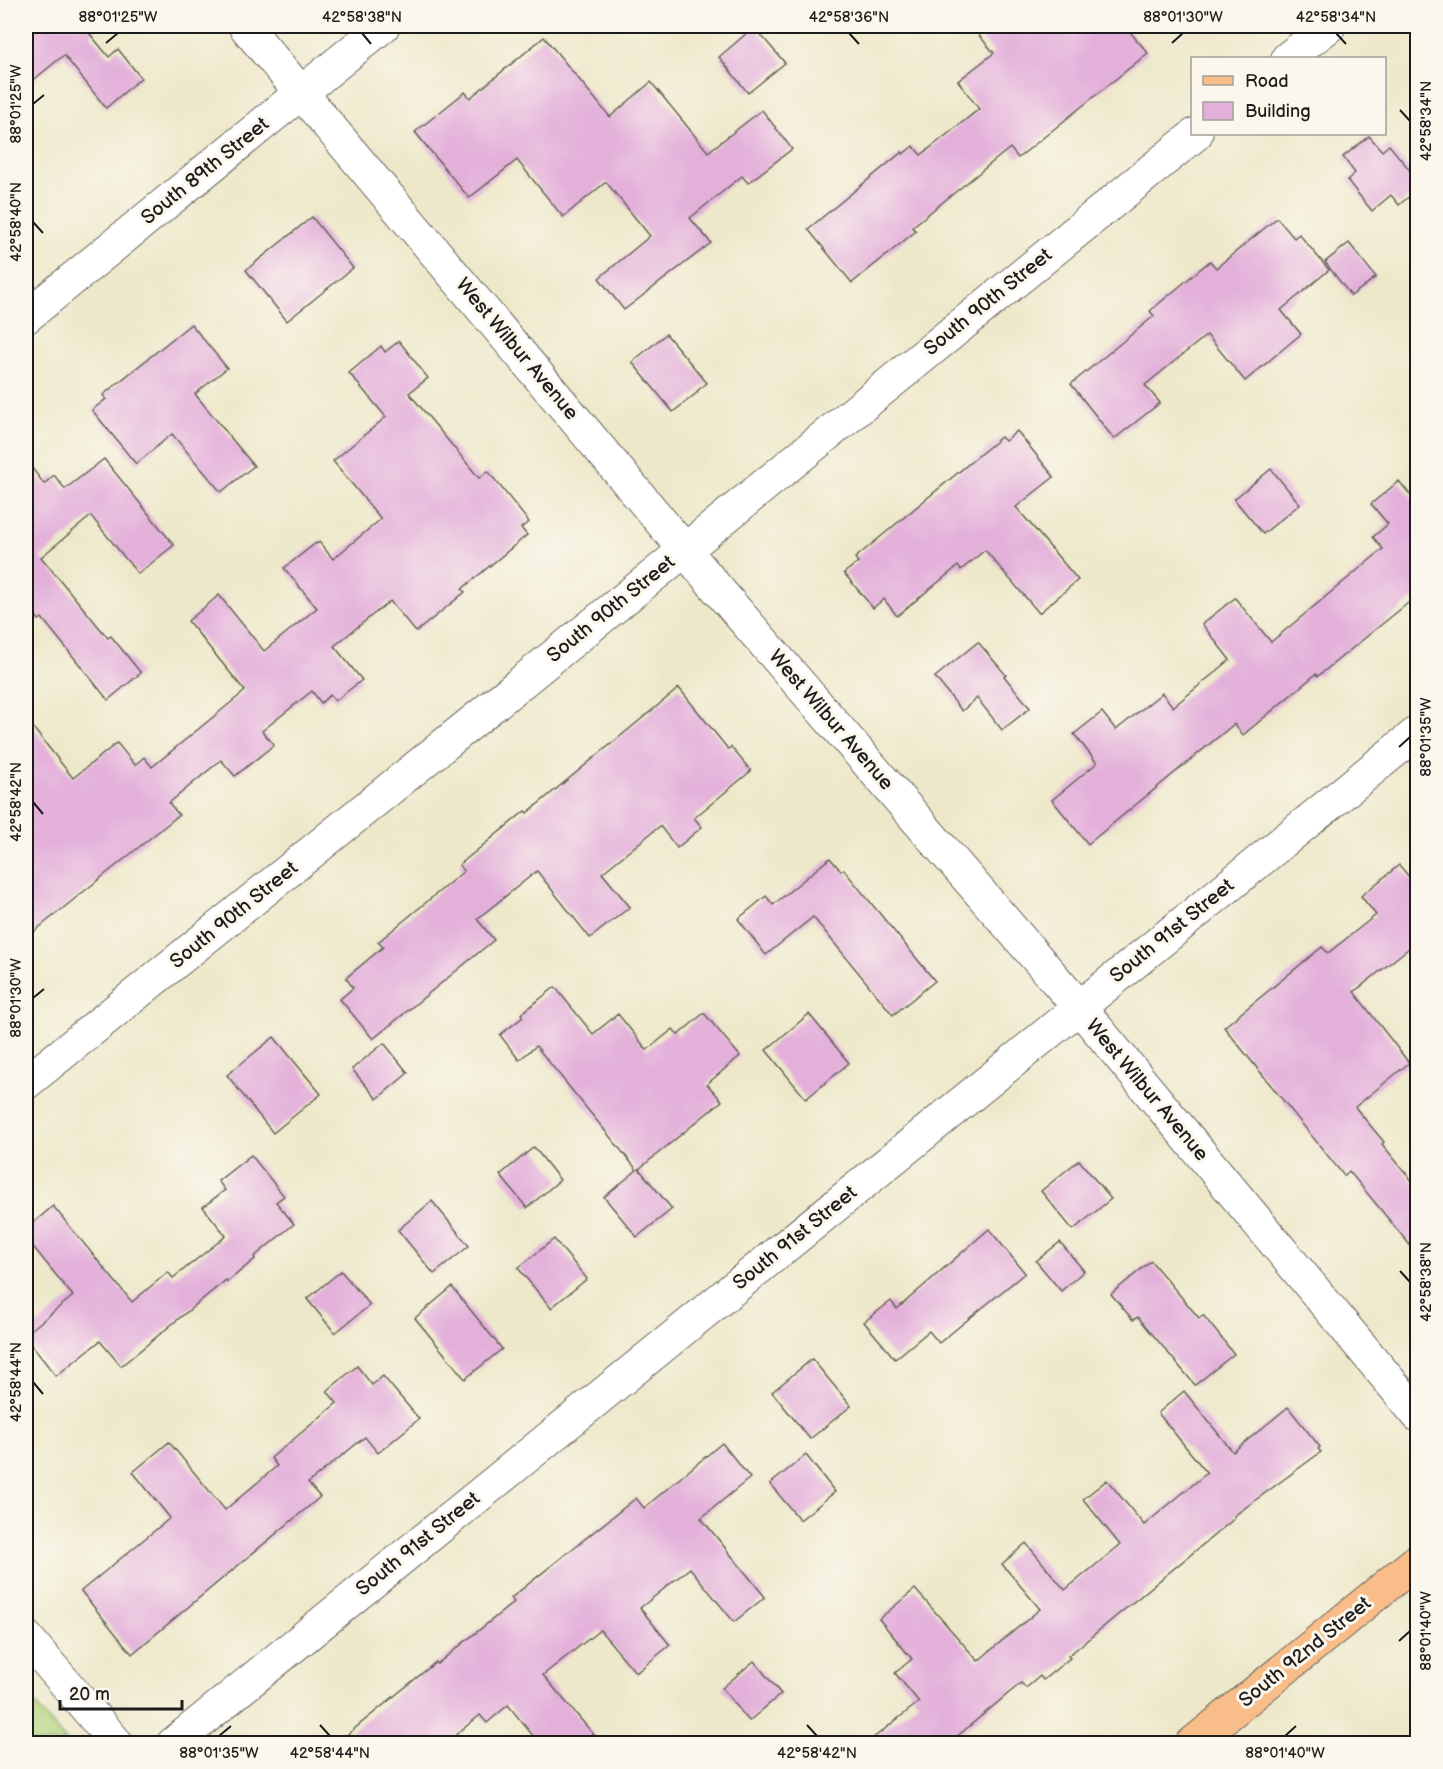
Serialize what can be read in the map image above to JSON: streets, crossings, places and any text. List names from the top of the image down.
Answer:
{
  "streets": {
    "main road": ["South 92nd Street"],
    "street": [
      "South 89th Street",
      "South 90th Street",
      "West Wilbur Avenue",
      "South 91st Street"
    ]
  },
  "crossings": [
    ["South 89th Street", "West Wilbur Avenue"],
    ["South 90th Street", "West Wilbur Avenue"],
    ["West Wilbur Avenue", "South 91st Street"]
  ],
  "legend": ["Road", "Building"],
  "scale_bar": "20 m",
  "coordinates": [
    "88°01'25\"W",
    "42°58'38\"N",
    "42°58'36\"N",
    "88°01'30\"W",
    "42°58'34\"N",
    "42°58'40\"N",
    "88°01'35\"W",
    "42°58'42\"N",
    "42°58'44\"N",
    "88°01'40\"W"
  ]
}
